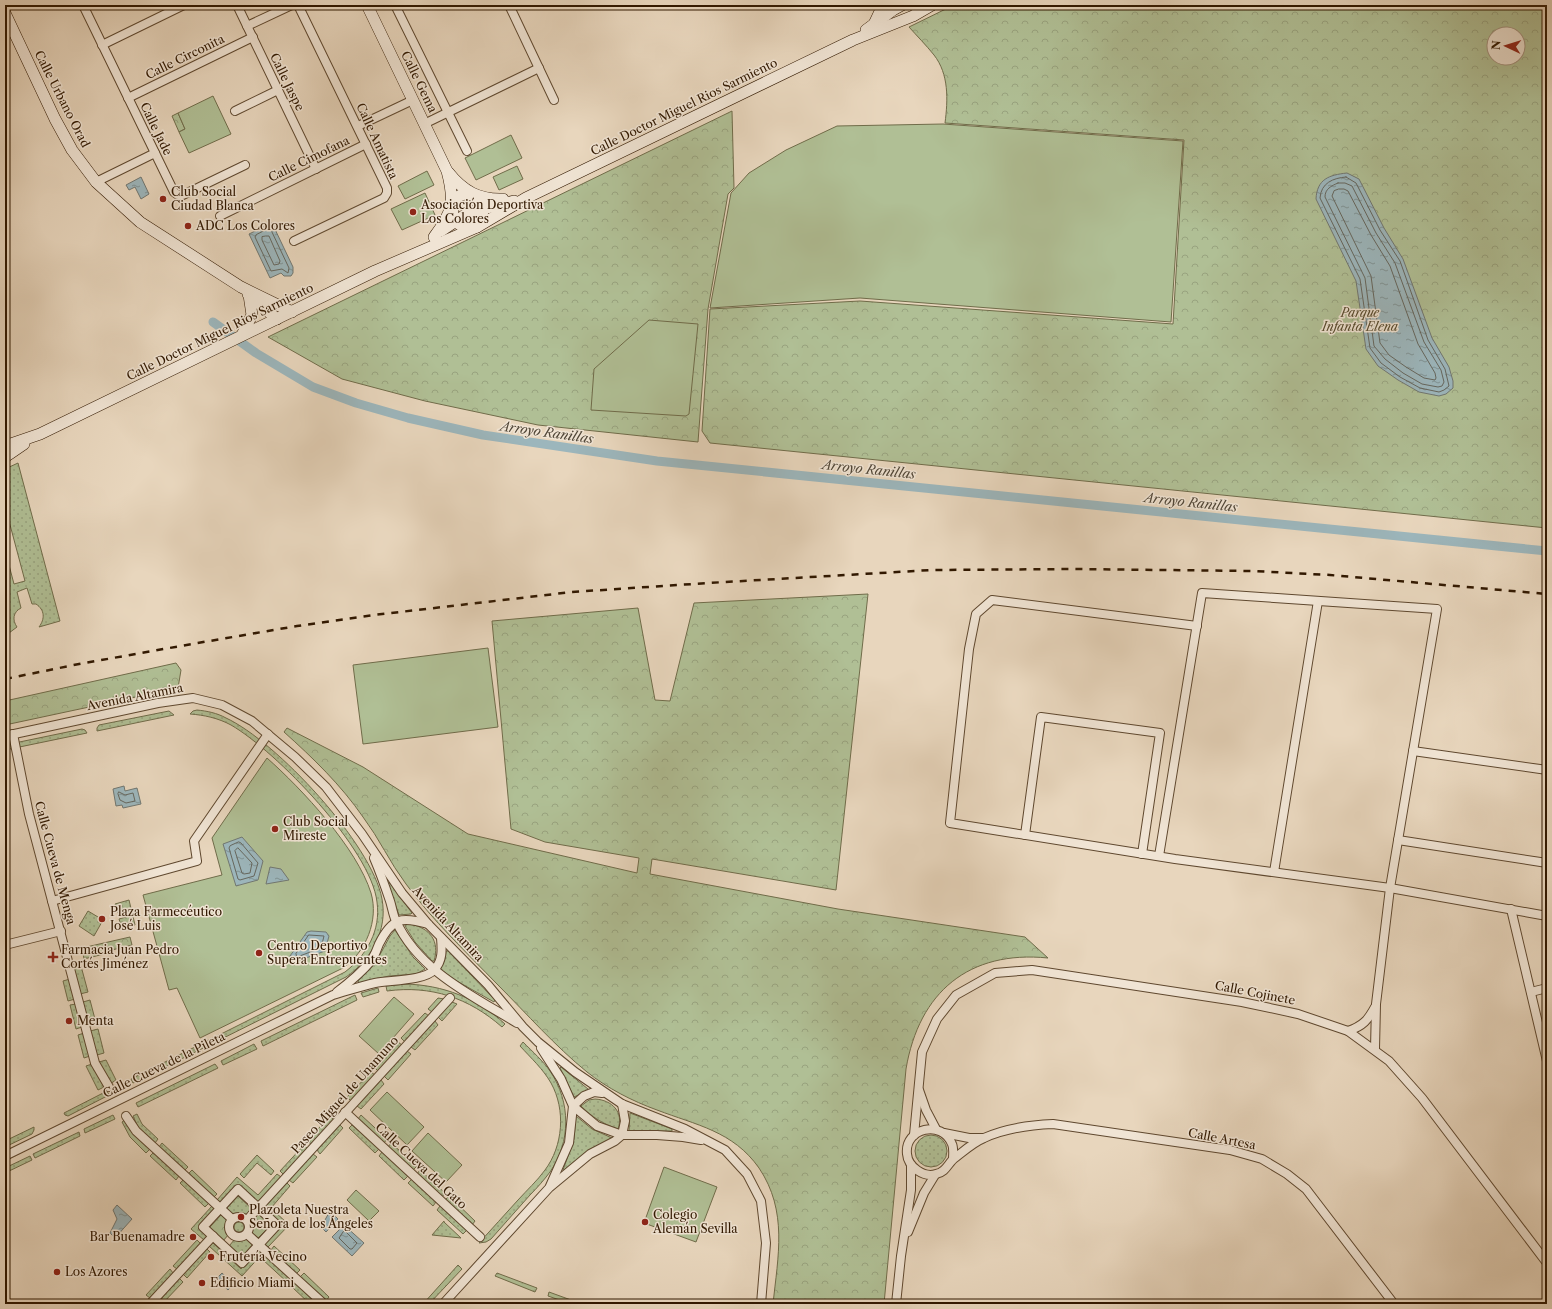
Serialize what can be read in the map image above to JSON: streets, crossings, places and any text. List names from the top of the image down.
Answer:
{
  "streets": {
    "main road": ["Calle Gema", "Calle Urbano Orad", "Calle Doctor Miguel Rios Sarmiento"],
    "street": [
      "Calle Circonita",
      "Calle Jaspe",
      "Calle Jade",
      "Calle Amatista",
      "Calle Cimofana",
      "Avenida Altamira",
      "Calle Cueva de Menga",
      "Calle Cojinete",
      "Calle Cueva de la Pileta",
      "Paseo Miguel de Unamuno",
      "Calle Artesa",
      "Calle Cueva del Gato"
    ]
  },
  "crossings": [
    ["Calle Circonita", "Calle Jaspe"],
    ["Calle Circonita", "Calle Jade"],
    ["Calle Jaspe", "Calle Cimofana"],
    ["Calle Gema", "Calle Doctor Miguel Rios Sarmiento"],
    ["Calle Urbano Orad", "Calle Doctor Miguel Rios Sarmiento"],
    ["Calle Amatista", "Calle Cimofana"],
    ["Avenida Altamira", "Calle Cueva de Menga"],
    ["Calle Cojinete", "Calle Artesa"],
    ["Paseo Miguel de Unamuno", "Calle Cueva del Gato"]
  ],
  "water": ["Arroyo Ranillas"],
  "parks": ["Parque Infanta Elena"],
  "places": {
    "other": [
      "Club Social Ciudad Blanca",
      "Asociación Deportiva Los Colores",
      "ADC Los Colores",
      "Club Social Mireste",
      "Plaza Farmecéutico José Luis",
      "Centro Deportivo Supera Entrepuentes",
      "Menta",
      "Plazoleta Nuestra Señora de los Ángeles",
      "Colegio Alemán Sevilla",
      "Bar Buenamadre",
      "Frutería Vecino",
      "Los Azores",
      "Edificio Miami"
    ],
    "health": ["Farmacia Juan Pedro Cortés Jiménez"]
  },
  "north": "left"
}
